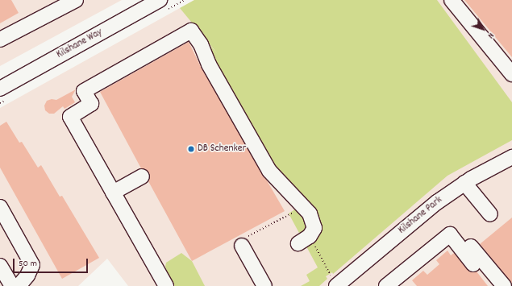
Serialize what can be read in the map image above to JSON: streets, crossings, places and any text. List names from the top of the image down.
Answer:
{
  "streets": {
    "street": ["Kilshane Way", "Kilshane Park"]
  },
  "places": ["DB Schenker"],
  "scale_bar": "50 m",
  "north": "bottom right"
}
